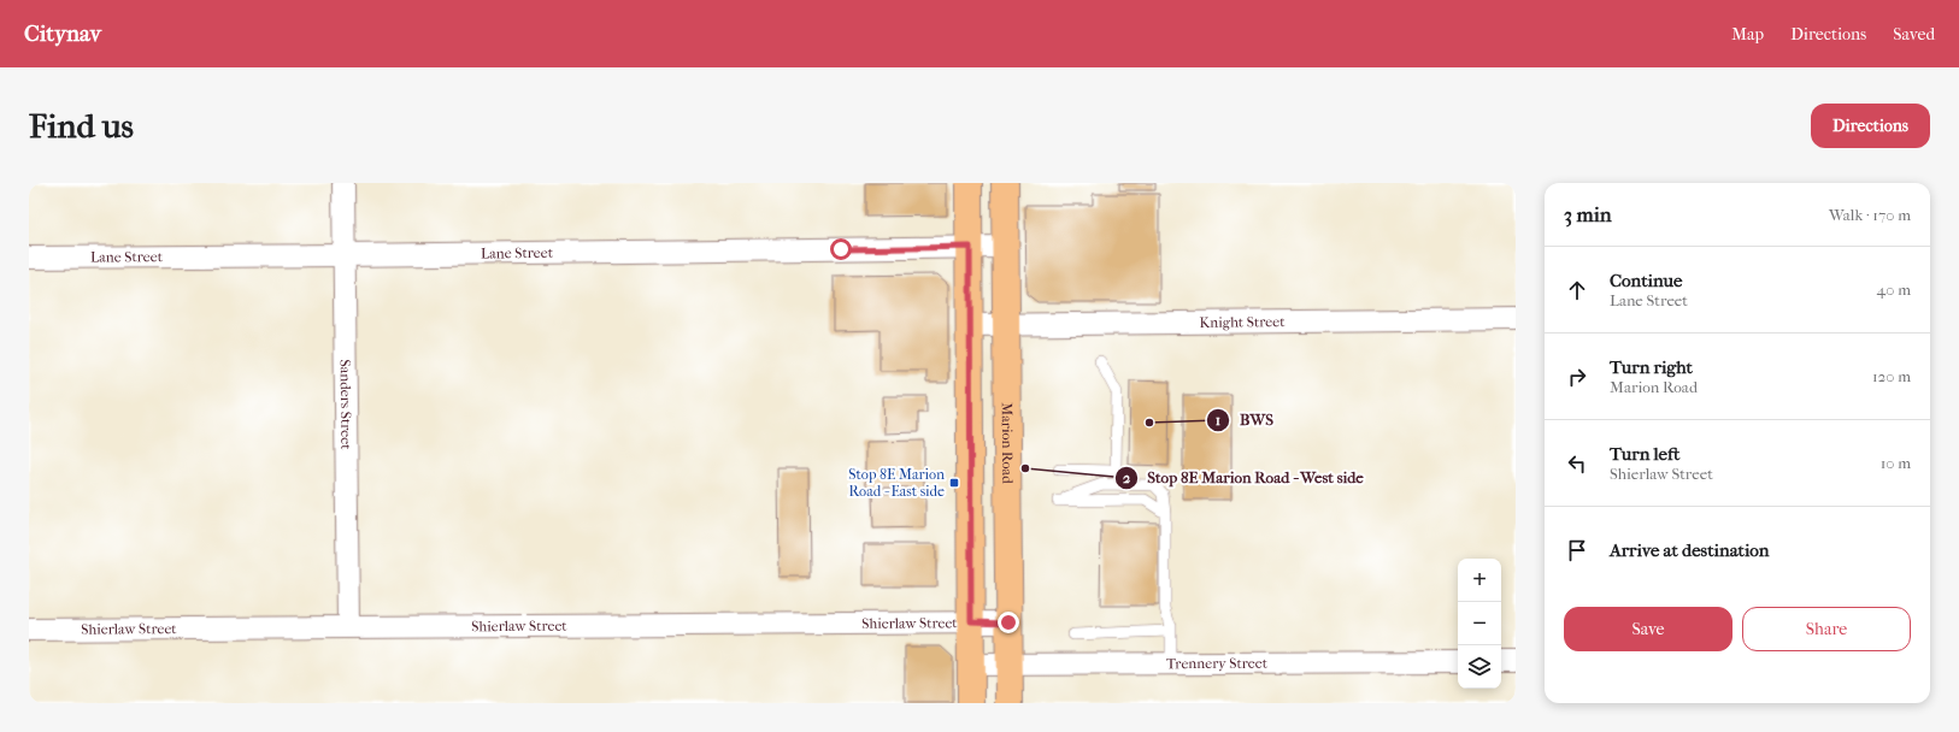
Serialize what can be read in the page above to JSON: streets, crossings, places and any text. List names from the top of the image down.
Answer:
{
  "streets": {
    "main road": ["Marion Road"],
    "street": [
      "Lane Street",
      "Knight Street",
      "Sanders Street",
      "Shierlaw Street",
      "Trennery Street"
    ]
  },
  "crossings": [
    ["Lane Street", "Sanders Street"],
    ["Lane Street", "Marion Road"],
    ["Knight Street", "Marion Road"],
    ["Sanders Street", "Shierlaw Street"],
    ["Marion Road", "Shierlaw Street"],
    ["Marion Road", "Trennery Street"]
  ],
  "places": {
    "other": ["BWS", "Stop 8E Marion Road - West side"],
    "transit": ["Stop 8E Marion Road - East side"]
  },
  "page": {
    "header": "Citynav",
    "nav": ["Map", "Directions", "Saved"],
    "buttons": [
      "Directions",
      ["Save", "Share"]
    ],
    "title": "Find us",
    "heading": ["3 min", "Walk · 170 m"],
    "list": [
      ["Continue", "Lane Street", "40 m"],
      ["Turn right", "Marion Road", "120 m"],
      ["Turn left", "Shierlaw Street", "10 m"],
      "Arrive at destination"
    ],
    "map_buttons": ["+", "−"]
  }
}
